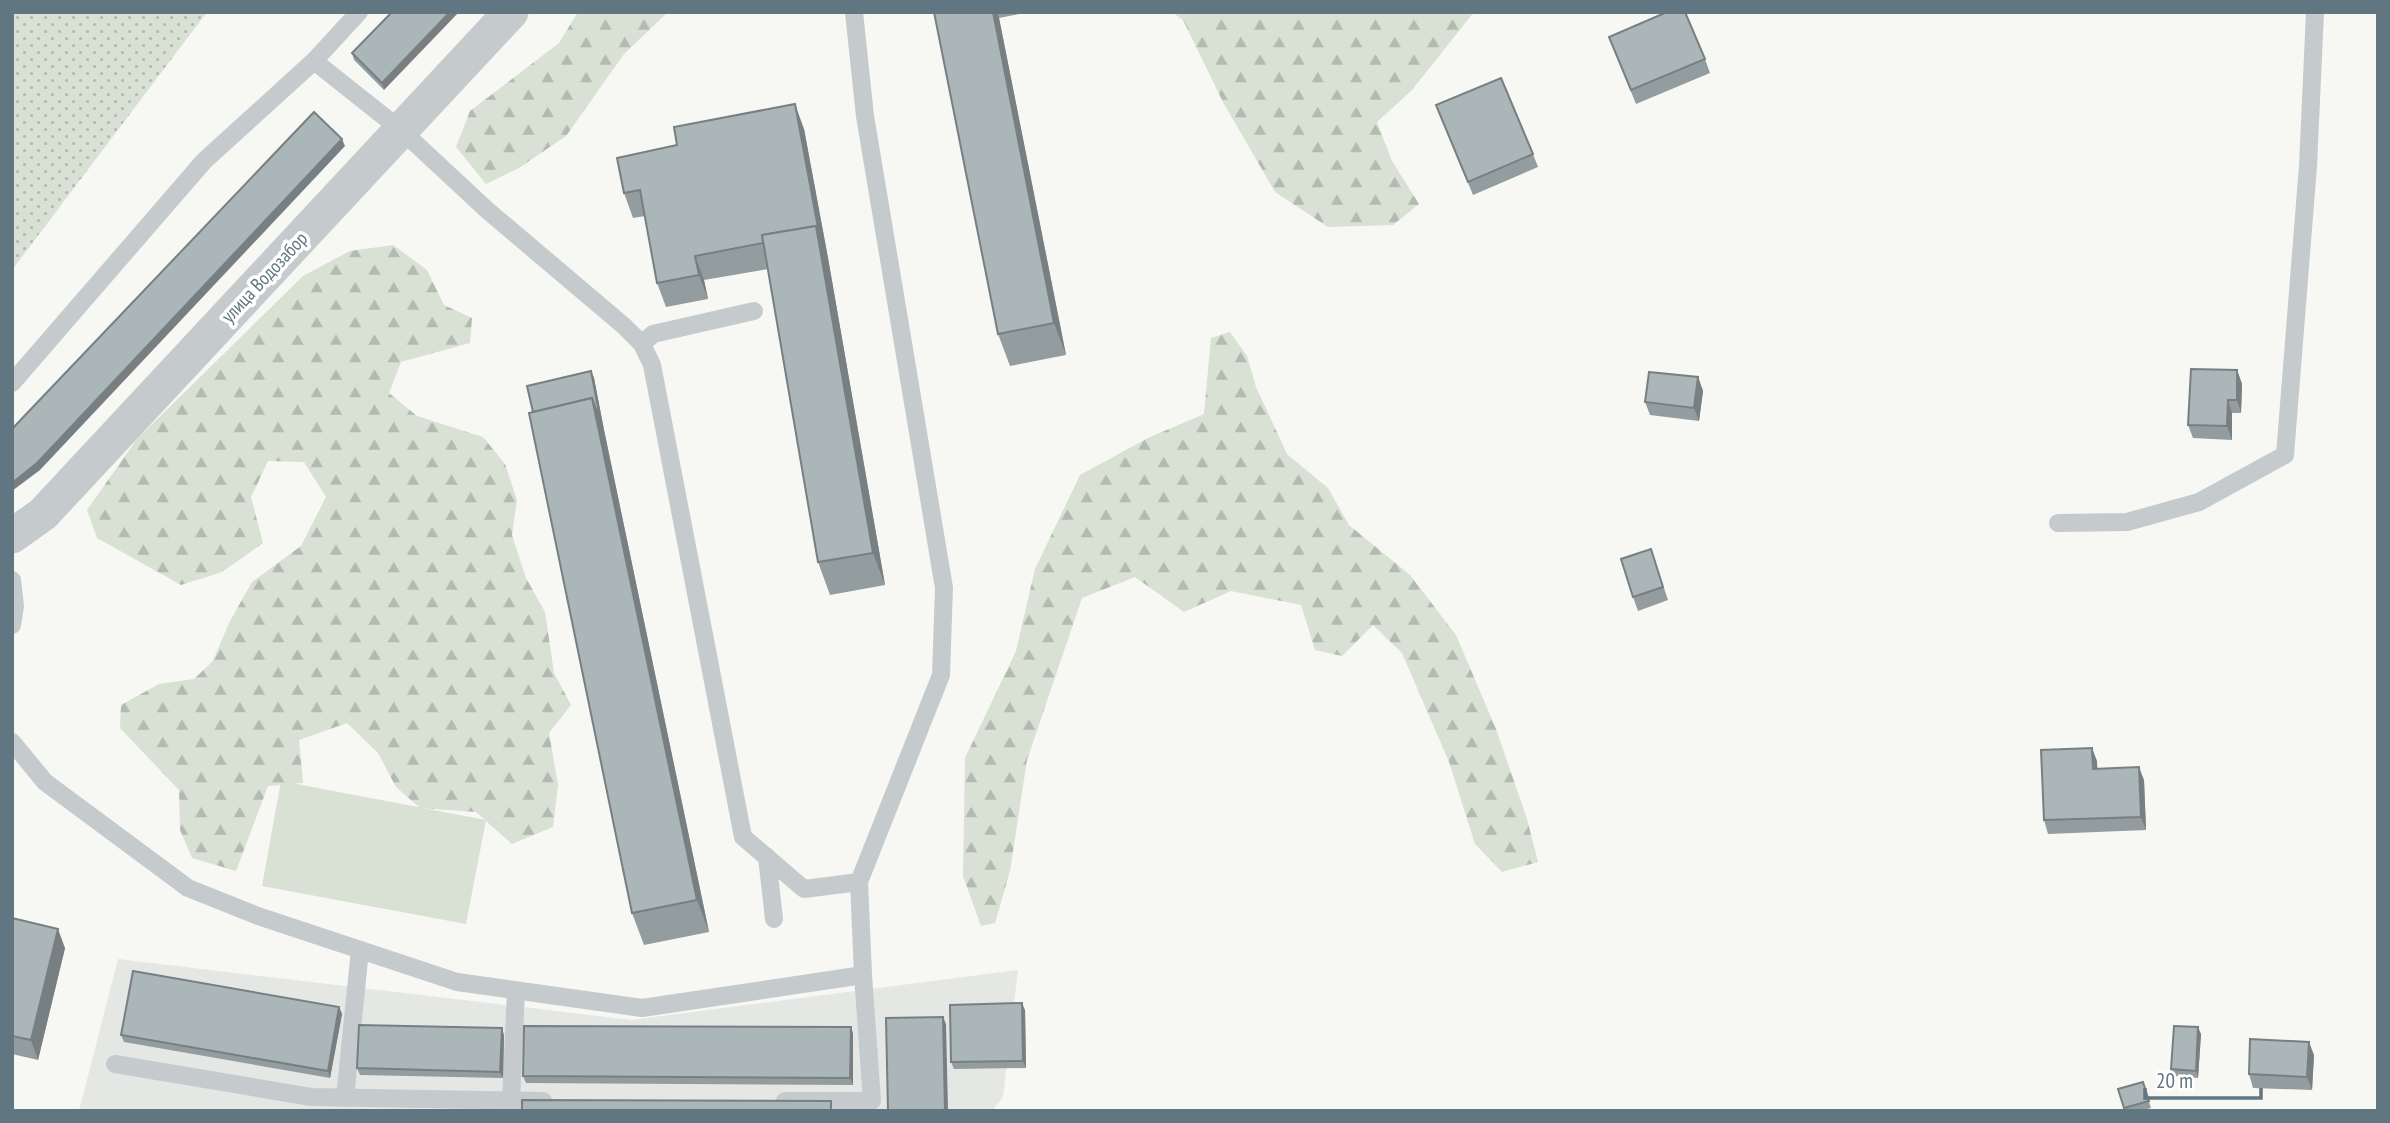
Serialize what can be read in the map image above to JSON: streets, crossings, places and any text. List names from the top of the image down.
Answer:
{
  "streets": {
    "street": ["улица Водозабор"]
  },
  "scale_bar": "20 m"
}
